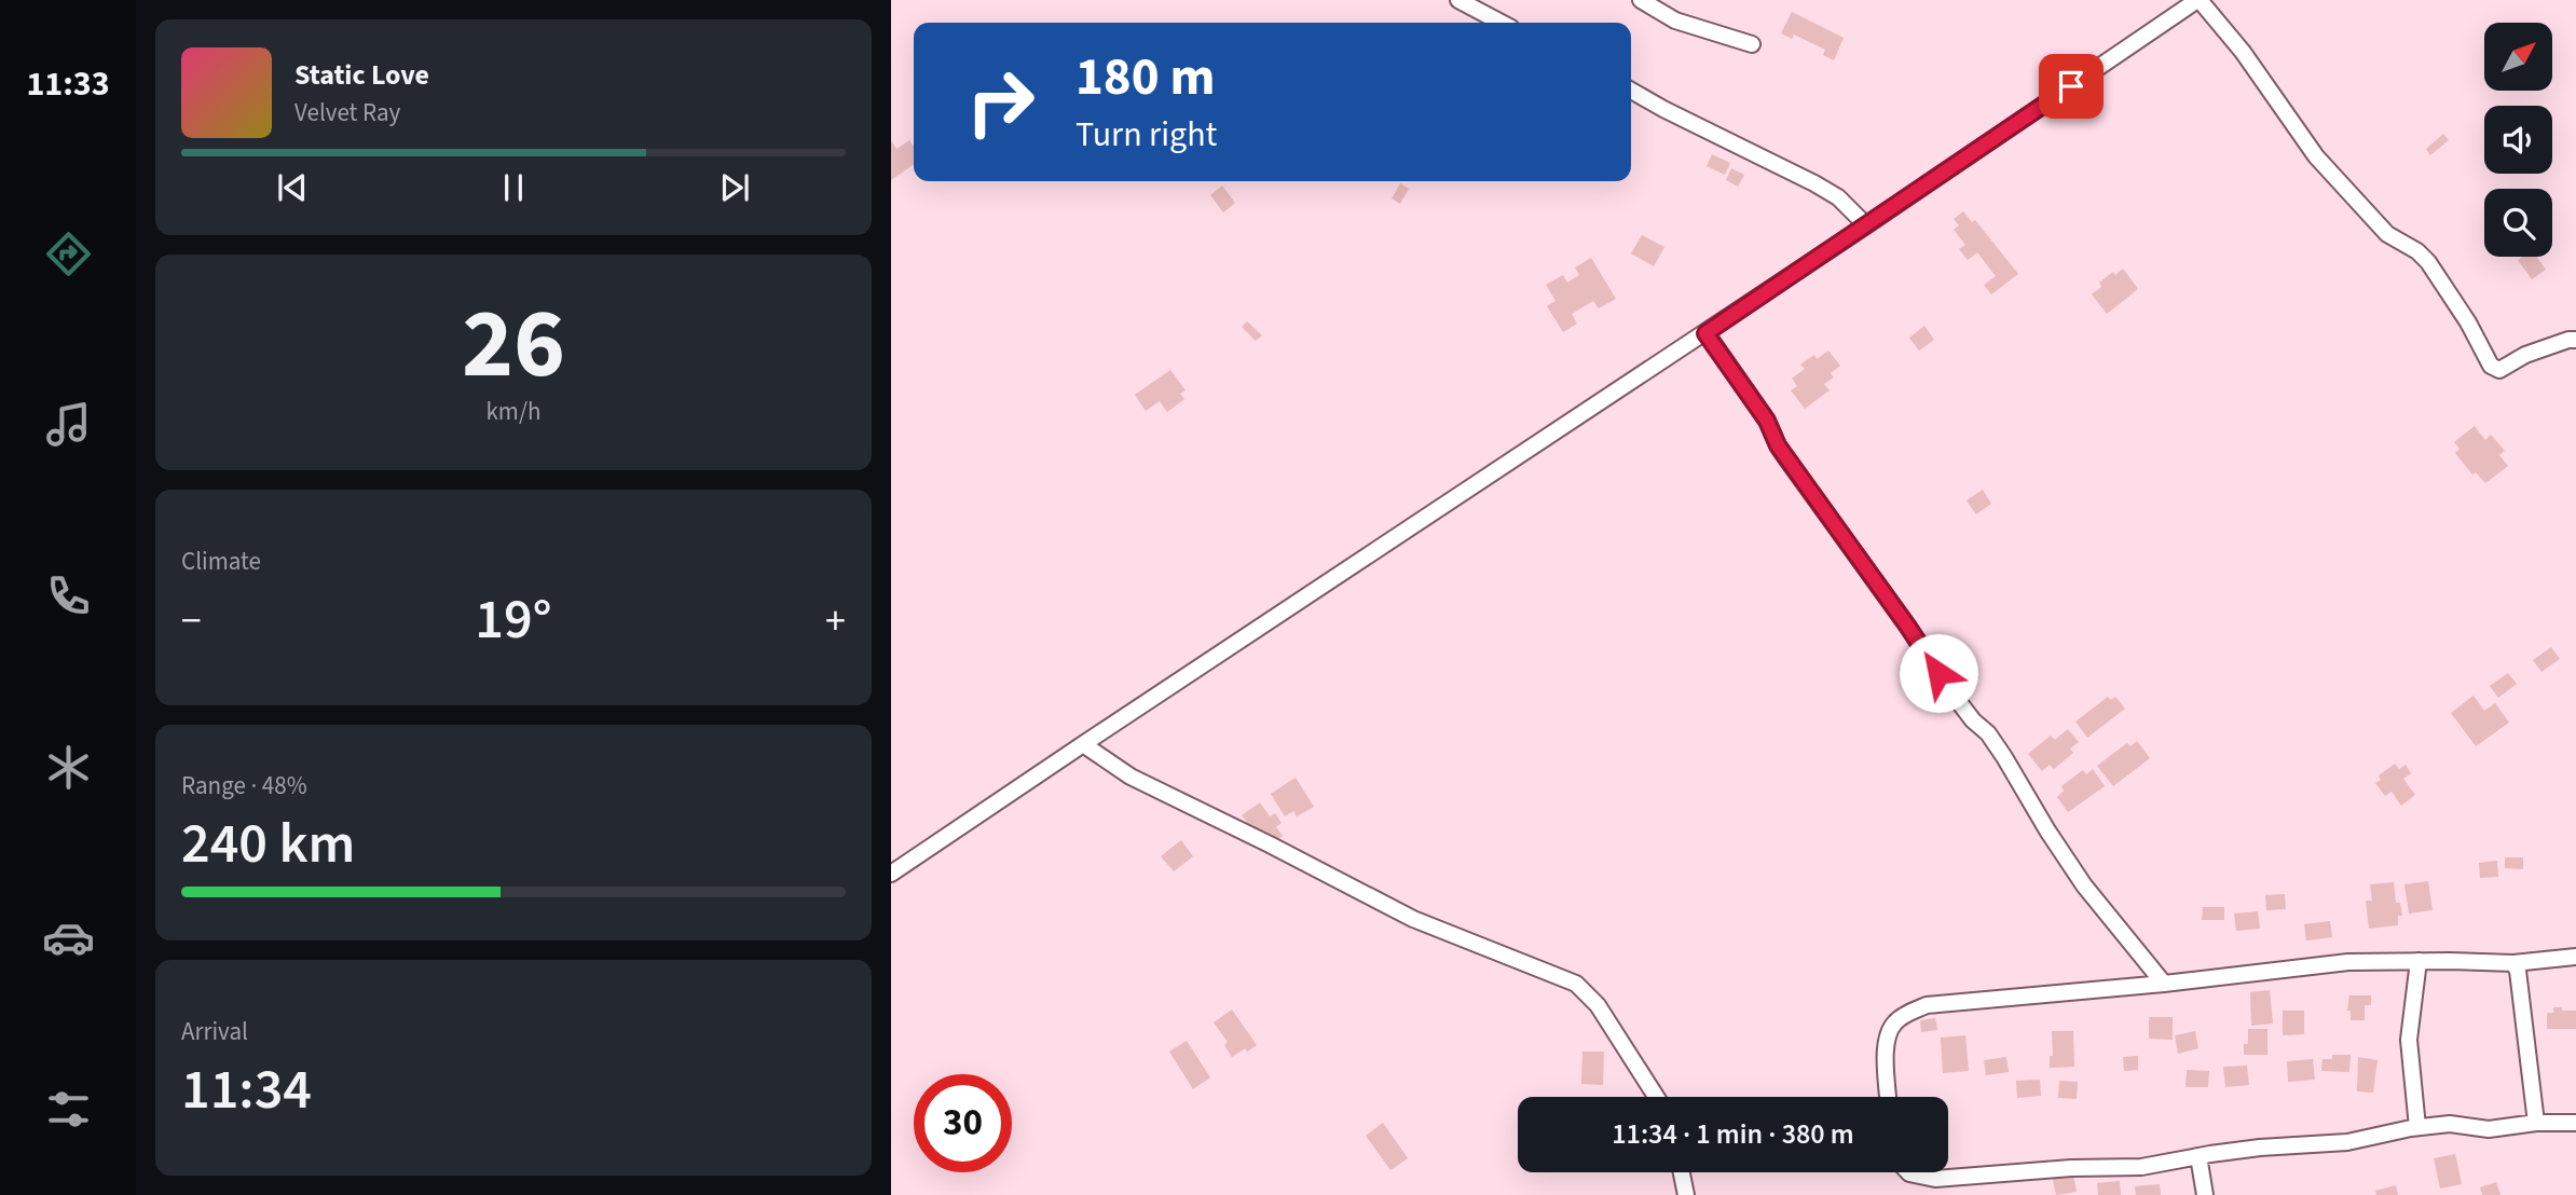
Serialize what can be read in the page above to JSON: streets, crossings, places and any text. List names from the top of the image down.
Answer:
{
  "north": "top right",
  "page": {
    "tabs": "11:33",
    "turn": ["180 m", "Turn right"],
    "song": ["Static Love", "Velvet Ray"],
    "tile": [
      ["26", "km/h"],
      "Climate",
      ["Range · 48%", "240 km"],
      ["Arrival", "11:34"]
    ],
    "heat": ["−", "19°", "+"],
    "limit": "30",
    "trip": "11:34 · 1 min · 380 m"
  }
}
